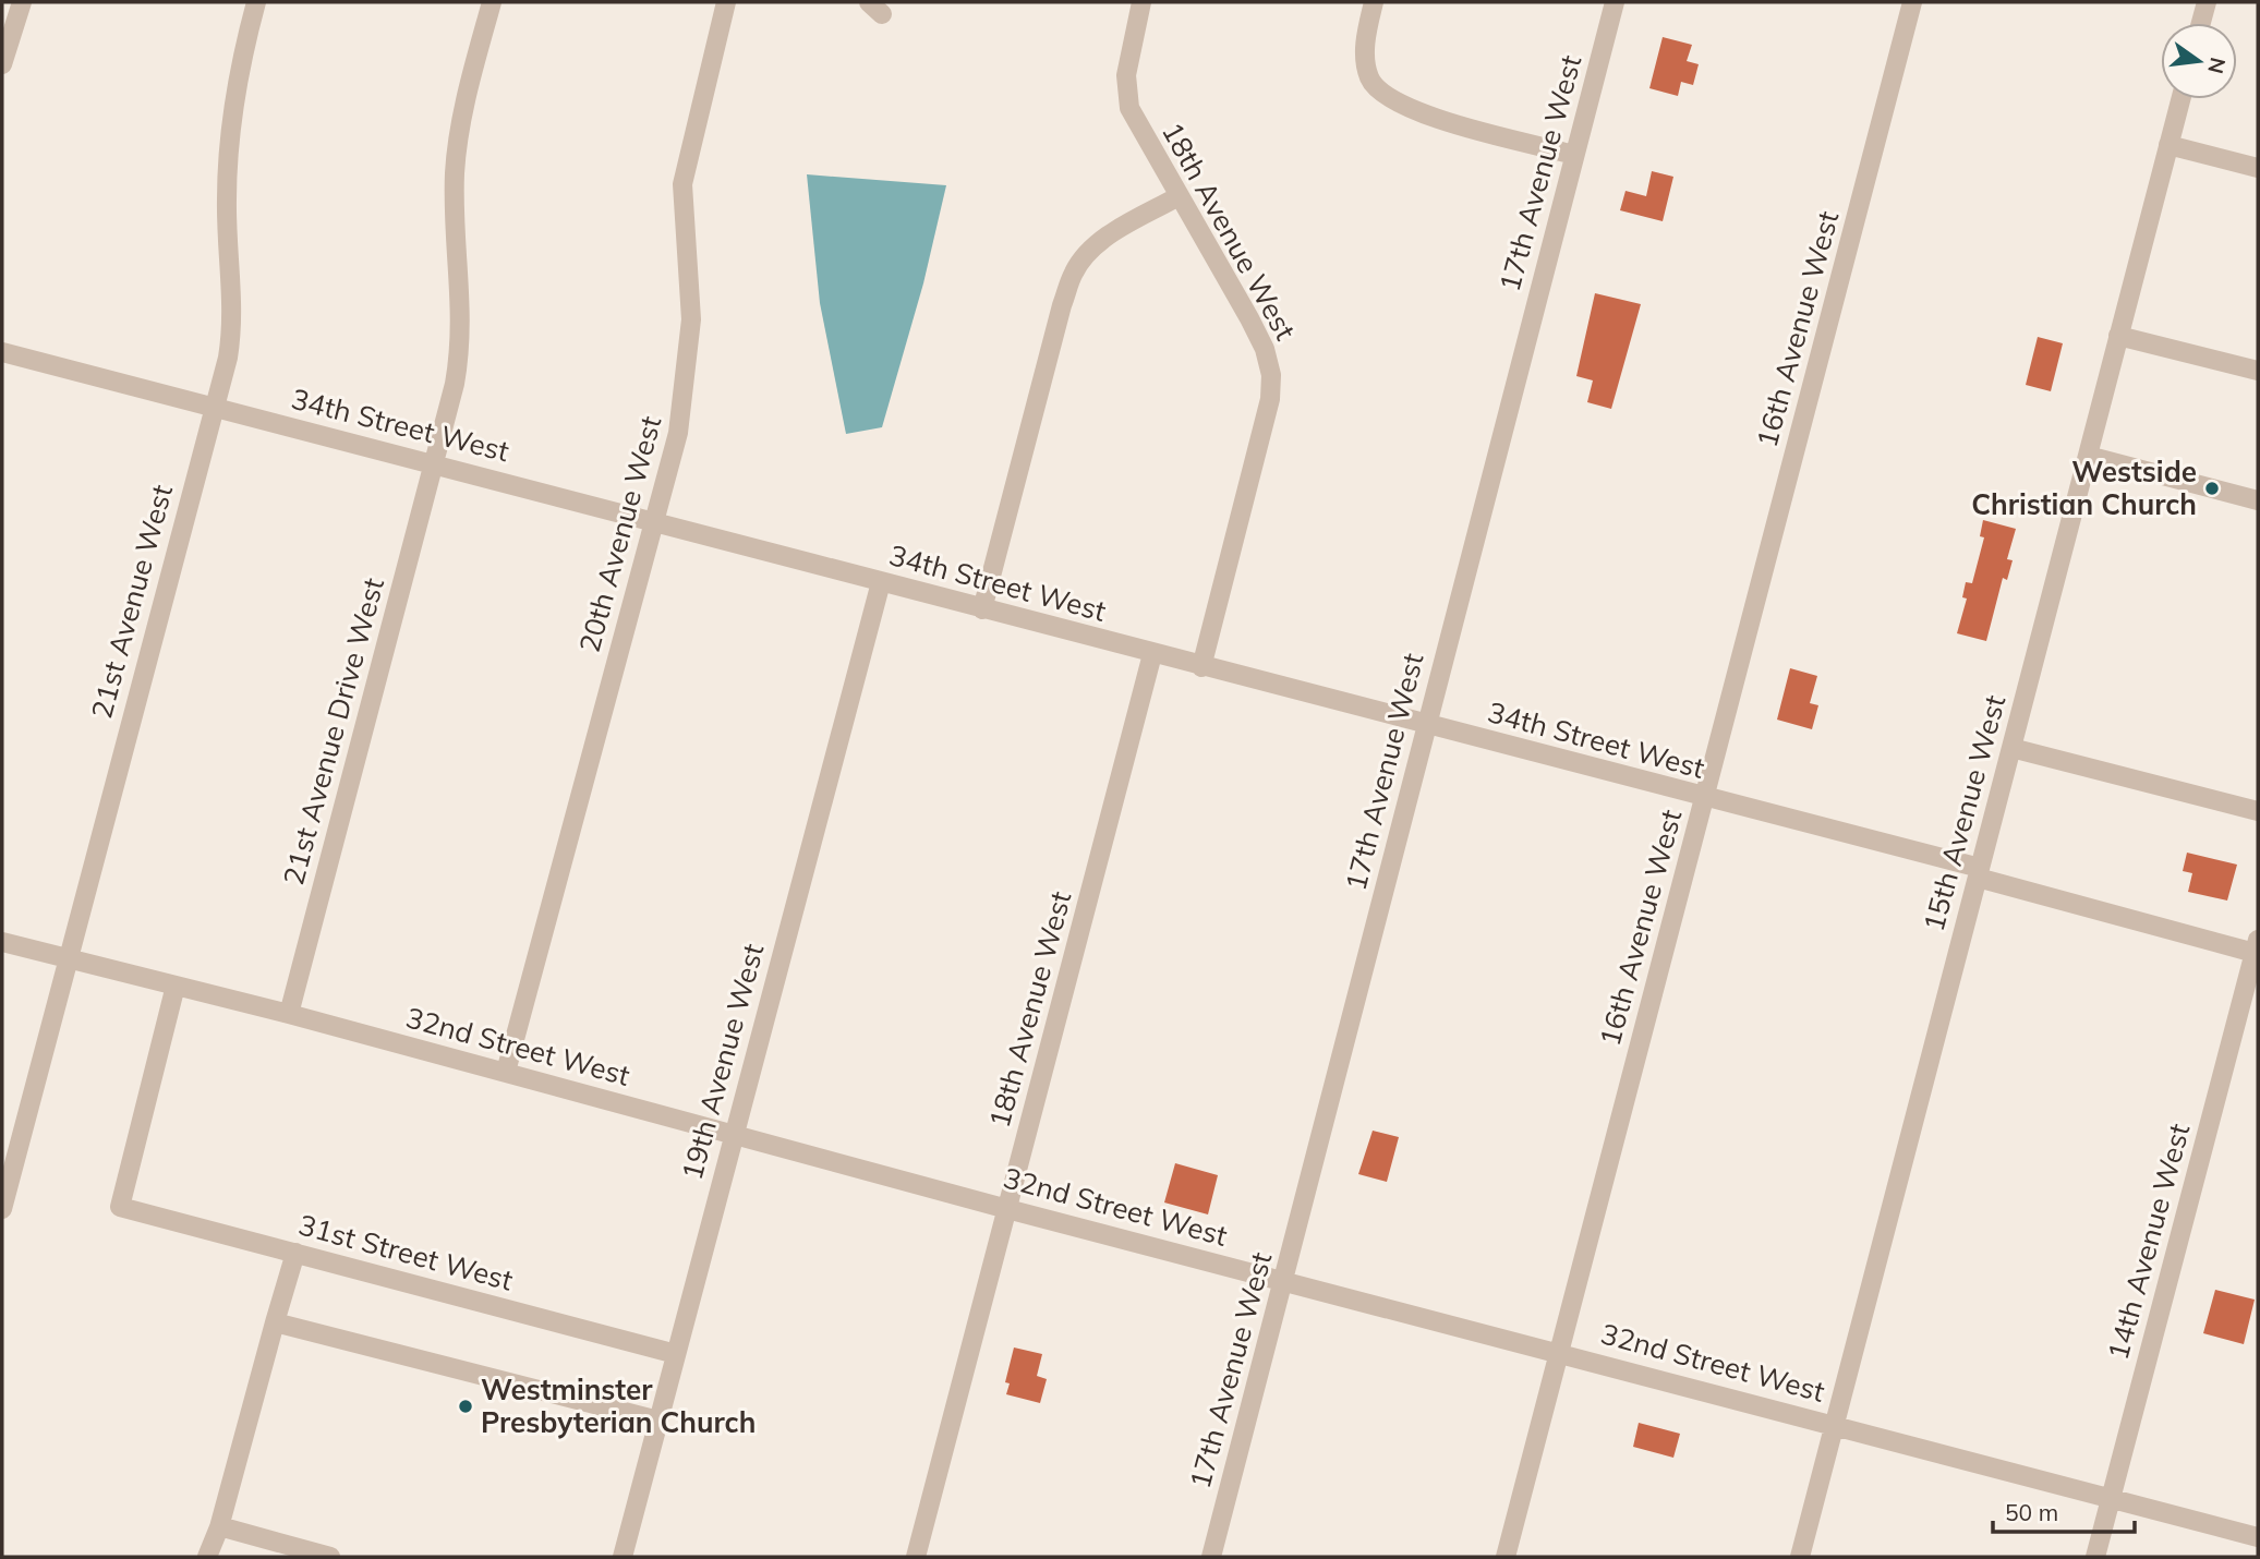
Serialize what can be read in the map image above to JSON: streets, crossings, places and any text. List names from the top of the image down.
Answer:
{
  "streets": {
    "street": [
      "17th Avenue West",
      "18th Avenue West",
      "16th Avenue West",
      "34th Street West",
      "20th Avenue West",
      "21st Avenue West",
      "21st Avenue Drive West",
      "15th Avenue West",
      "32nd Street West",
      "19th Avenue West",
      "14th Avenue West",
      "31st Street West"
    ]
  },
  "crossings": [
    ["17th Avenue West", "34th Street West"],
    ["17th Avenue West", "32nd Street West"],
    ["18th Avenue West", "34th Street West"],
    ["18th Avenue West", "32nd Street West"],
    ["16th Avenue West", "34th Street West"],
    ["16th Avenue West", "32nd Street West"],
    ["34th Street West", "20th Avenue West"],
    ["34th Street West", "21st Avenue West"],
    ["34th Street West", "21st Avenue Drive West"],
    ["34th Street West", "15th Avenue West"],
    ["34th Street West", "19th Avenue West"],
    ["34th Street West", "14th Avenue West"],
    ["20th Avenue West", "32nd Street West"],
    ["21st Avenue West", "32nd Street West"],
    ["21st Avenue Drive West", "32nd Street West"],
    ["15th Avenue West", "32nd Street West"],
    ["32nd Street West", "19th Avenue West"],
    ["32nd Street West", "14th Avenue West"],
    ["32nd Street West", "31st Street West"],
    ["19th Avenue West", "31st Street West"]
  ],
  "places": ["Westside Christian Church", "Westminster Presbyterian Church"],
  "scale_bar": "50 m",
  "north": "right"
}
